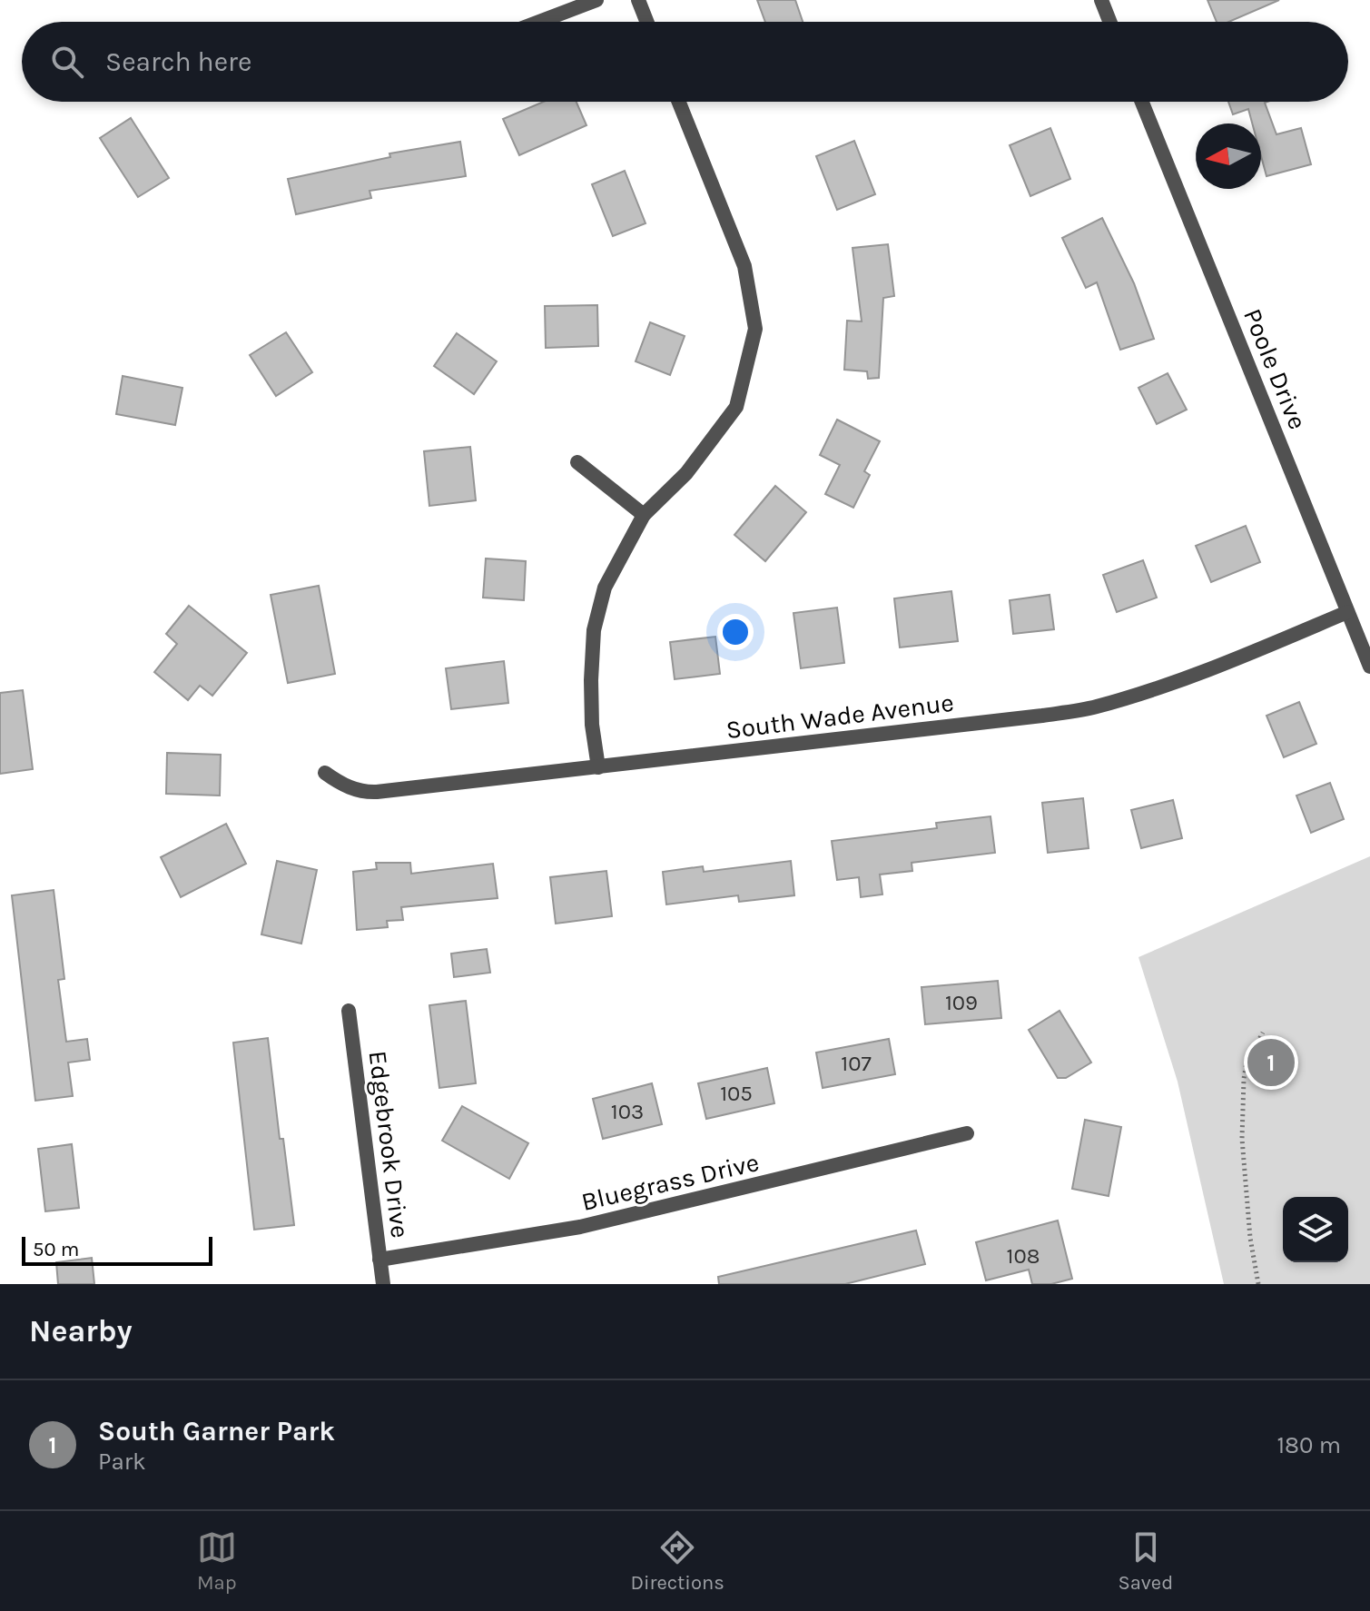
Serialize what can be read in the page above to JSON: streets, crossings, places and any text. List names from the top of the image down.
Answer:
{
  "streets": {
    "street": [
      "Poole Drive",
      "South Wade Avenue",
      "Edgebrook Drive",
      "Bluegrass Drive"
    ]
  },
  "crossings": [
    ["Poole Drive", "South Wade Avenue"],
    ["Edgebrook Drive", "Bluegrass Drive"]
  ],
  "house_numbers": [
    "109",
    "107",
    "105",
    "103",
    "108"
  ],
  "scale_bar": "50 m",
  "north": "left",
  "page": {
    "search": "Search here",
    "pins": "1",
    "scale": "50 m",
    "heading": "Nearby",
    "list": [
      {
        "mark": "1",
        "name": "South Garner Park",
        "note": "Park",
        "value": "180 m"
      }
    ],
    "nav": ["Map", "Directions", "Saved"]
  }
}
